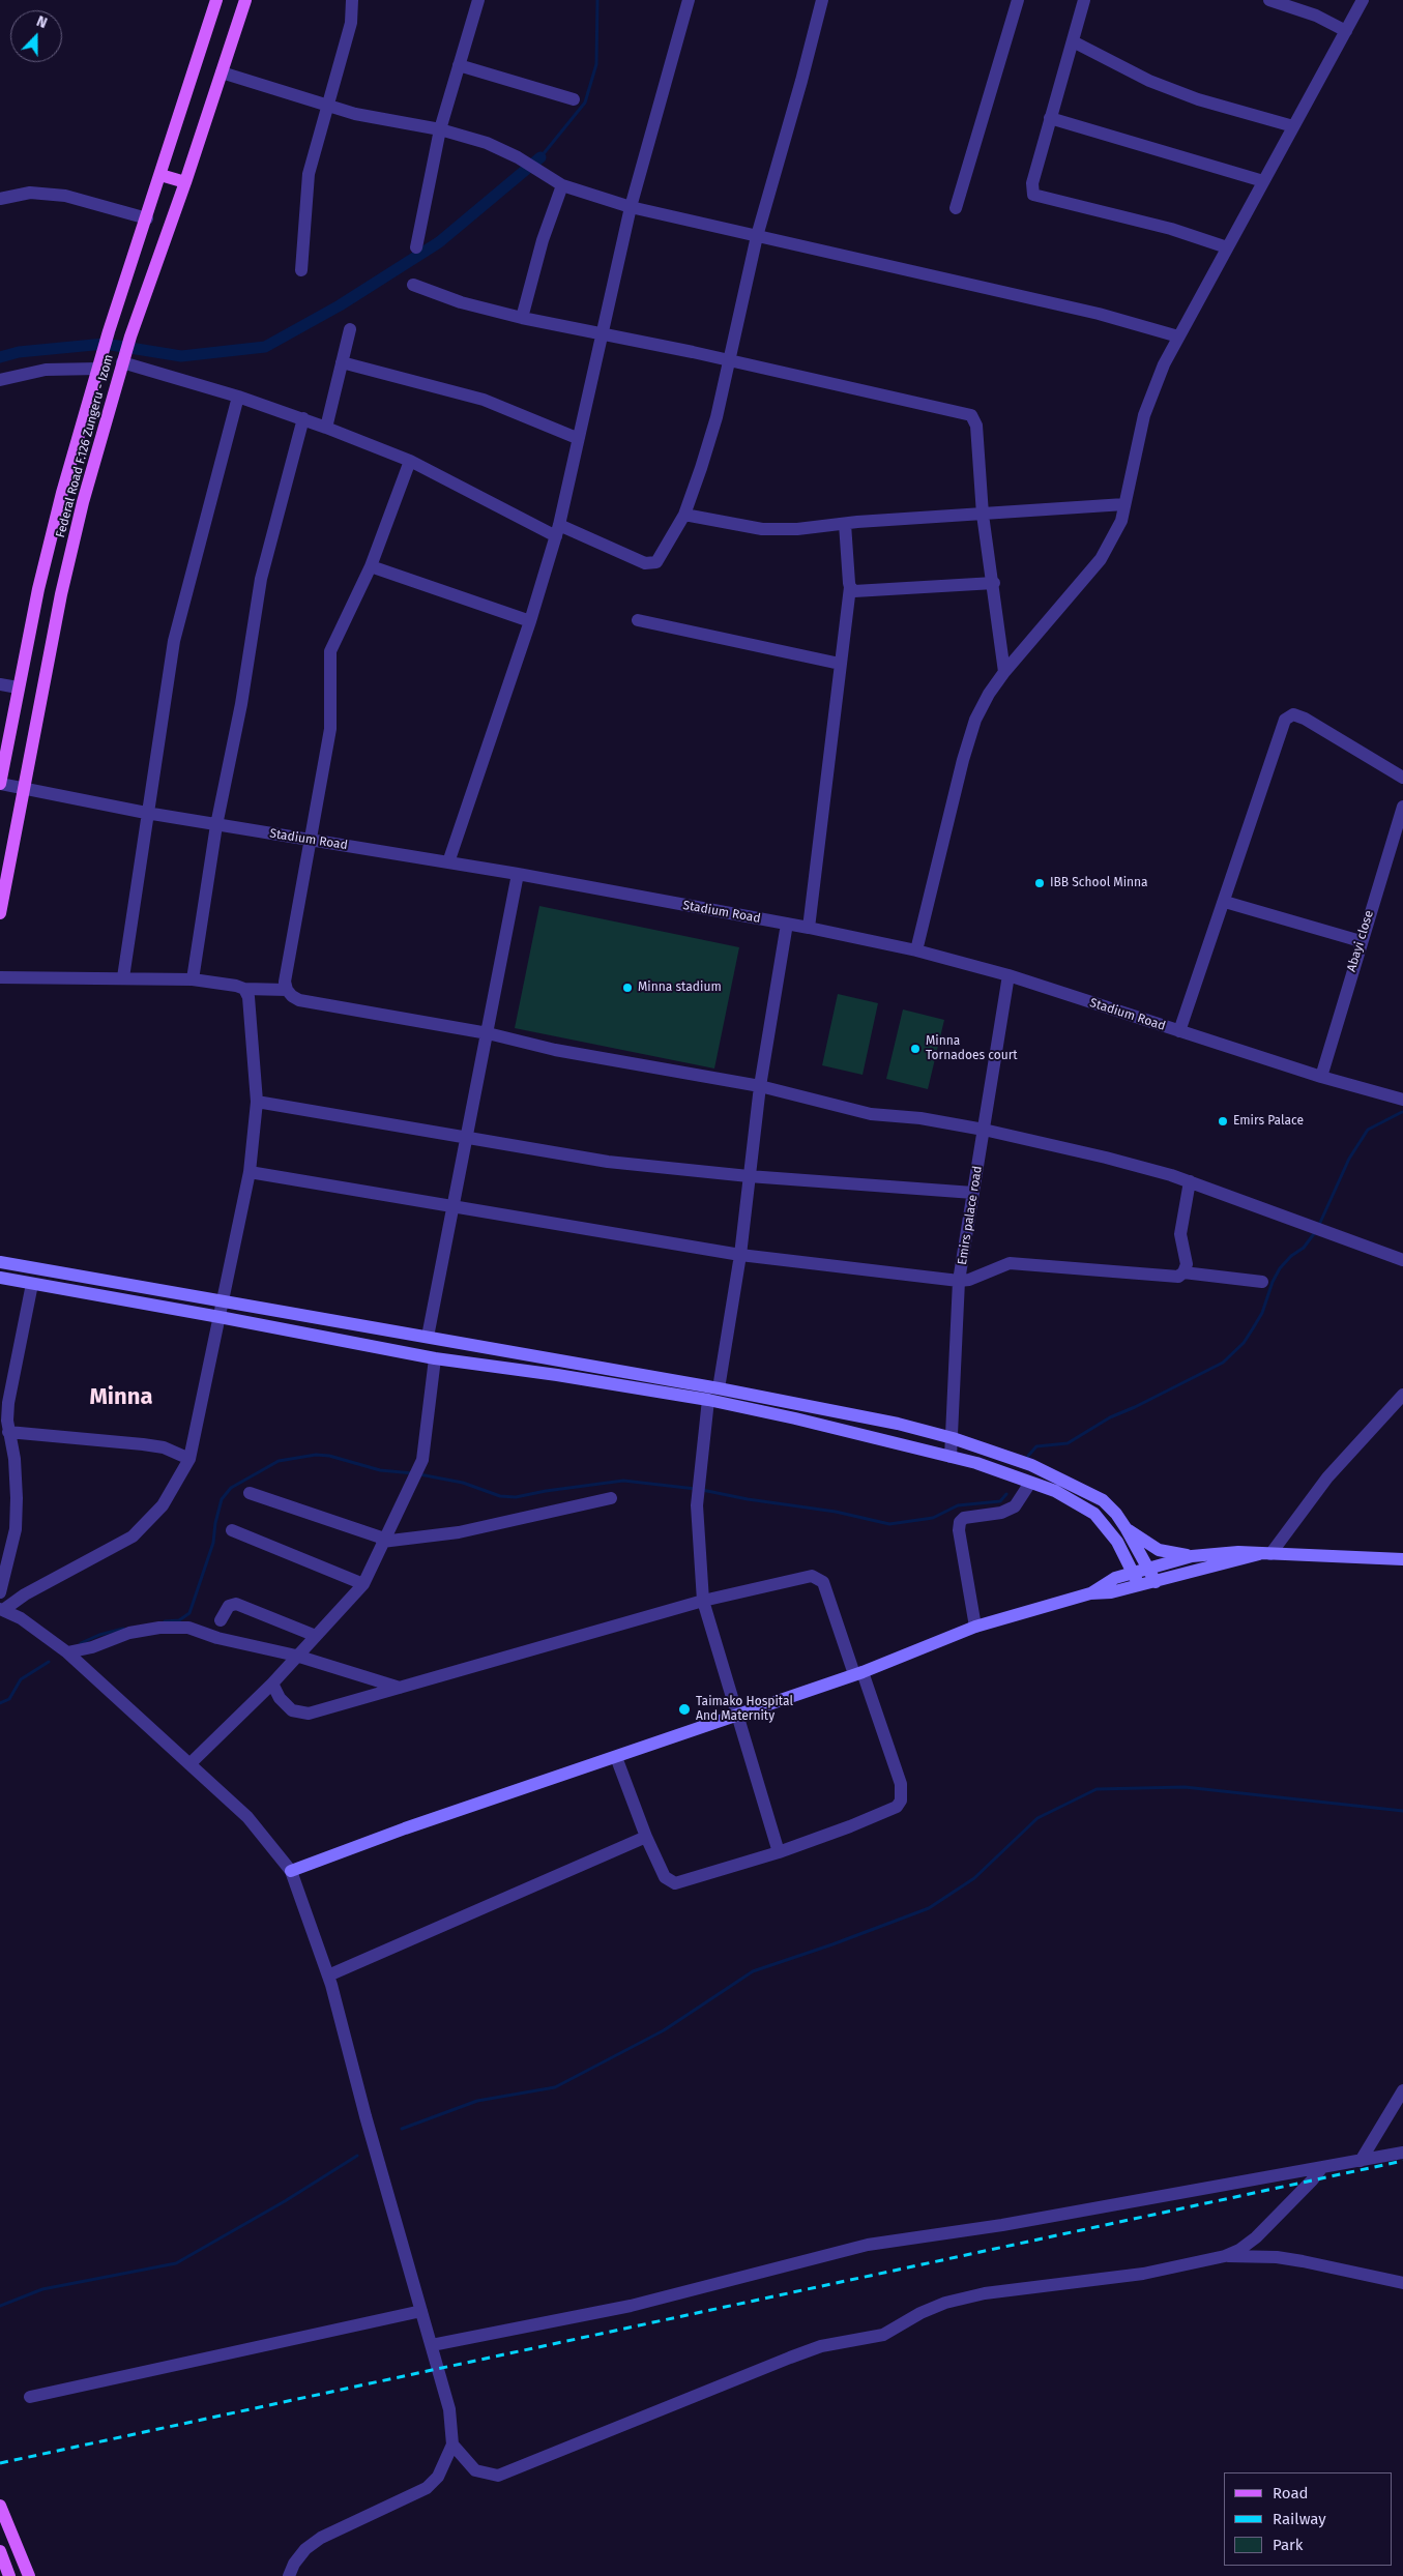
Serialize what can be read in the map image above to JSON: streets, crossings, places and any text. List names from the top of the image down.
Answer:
{
  "streets": {
    "main road": ["Federal Road F.126 Zungeru - Izom"],
    "street": ["Stadium Road", "Abayi close", "Emirs palace road"]
  },
  "crossings": [
    ["Federal Road F.126 Zungeru - Izom", "Stadium Road"],
    ["Stadium Road", "Abayi close"],
    ["Stadium Road", "Emirs palace road"]
  ],
  "districts": ["Minna"],
  "places": [
    "IBB School Minna",
    "Minna stadium",
    "Minna Tornadoes court",
    "Emirs Palace",
    "Taimako Hospital And Maternity"
  ],
  "legend": ["Road", "Railway", "Park"],
  "north": "top"
}
